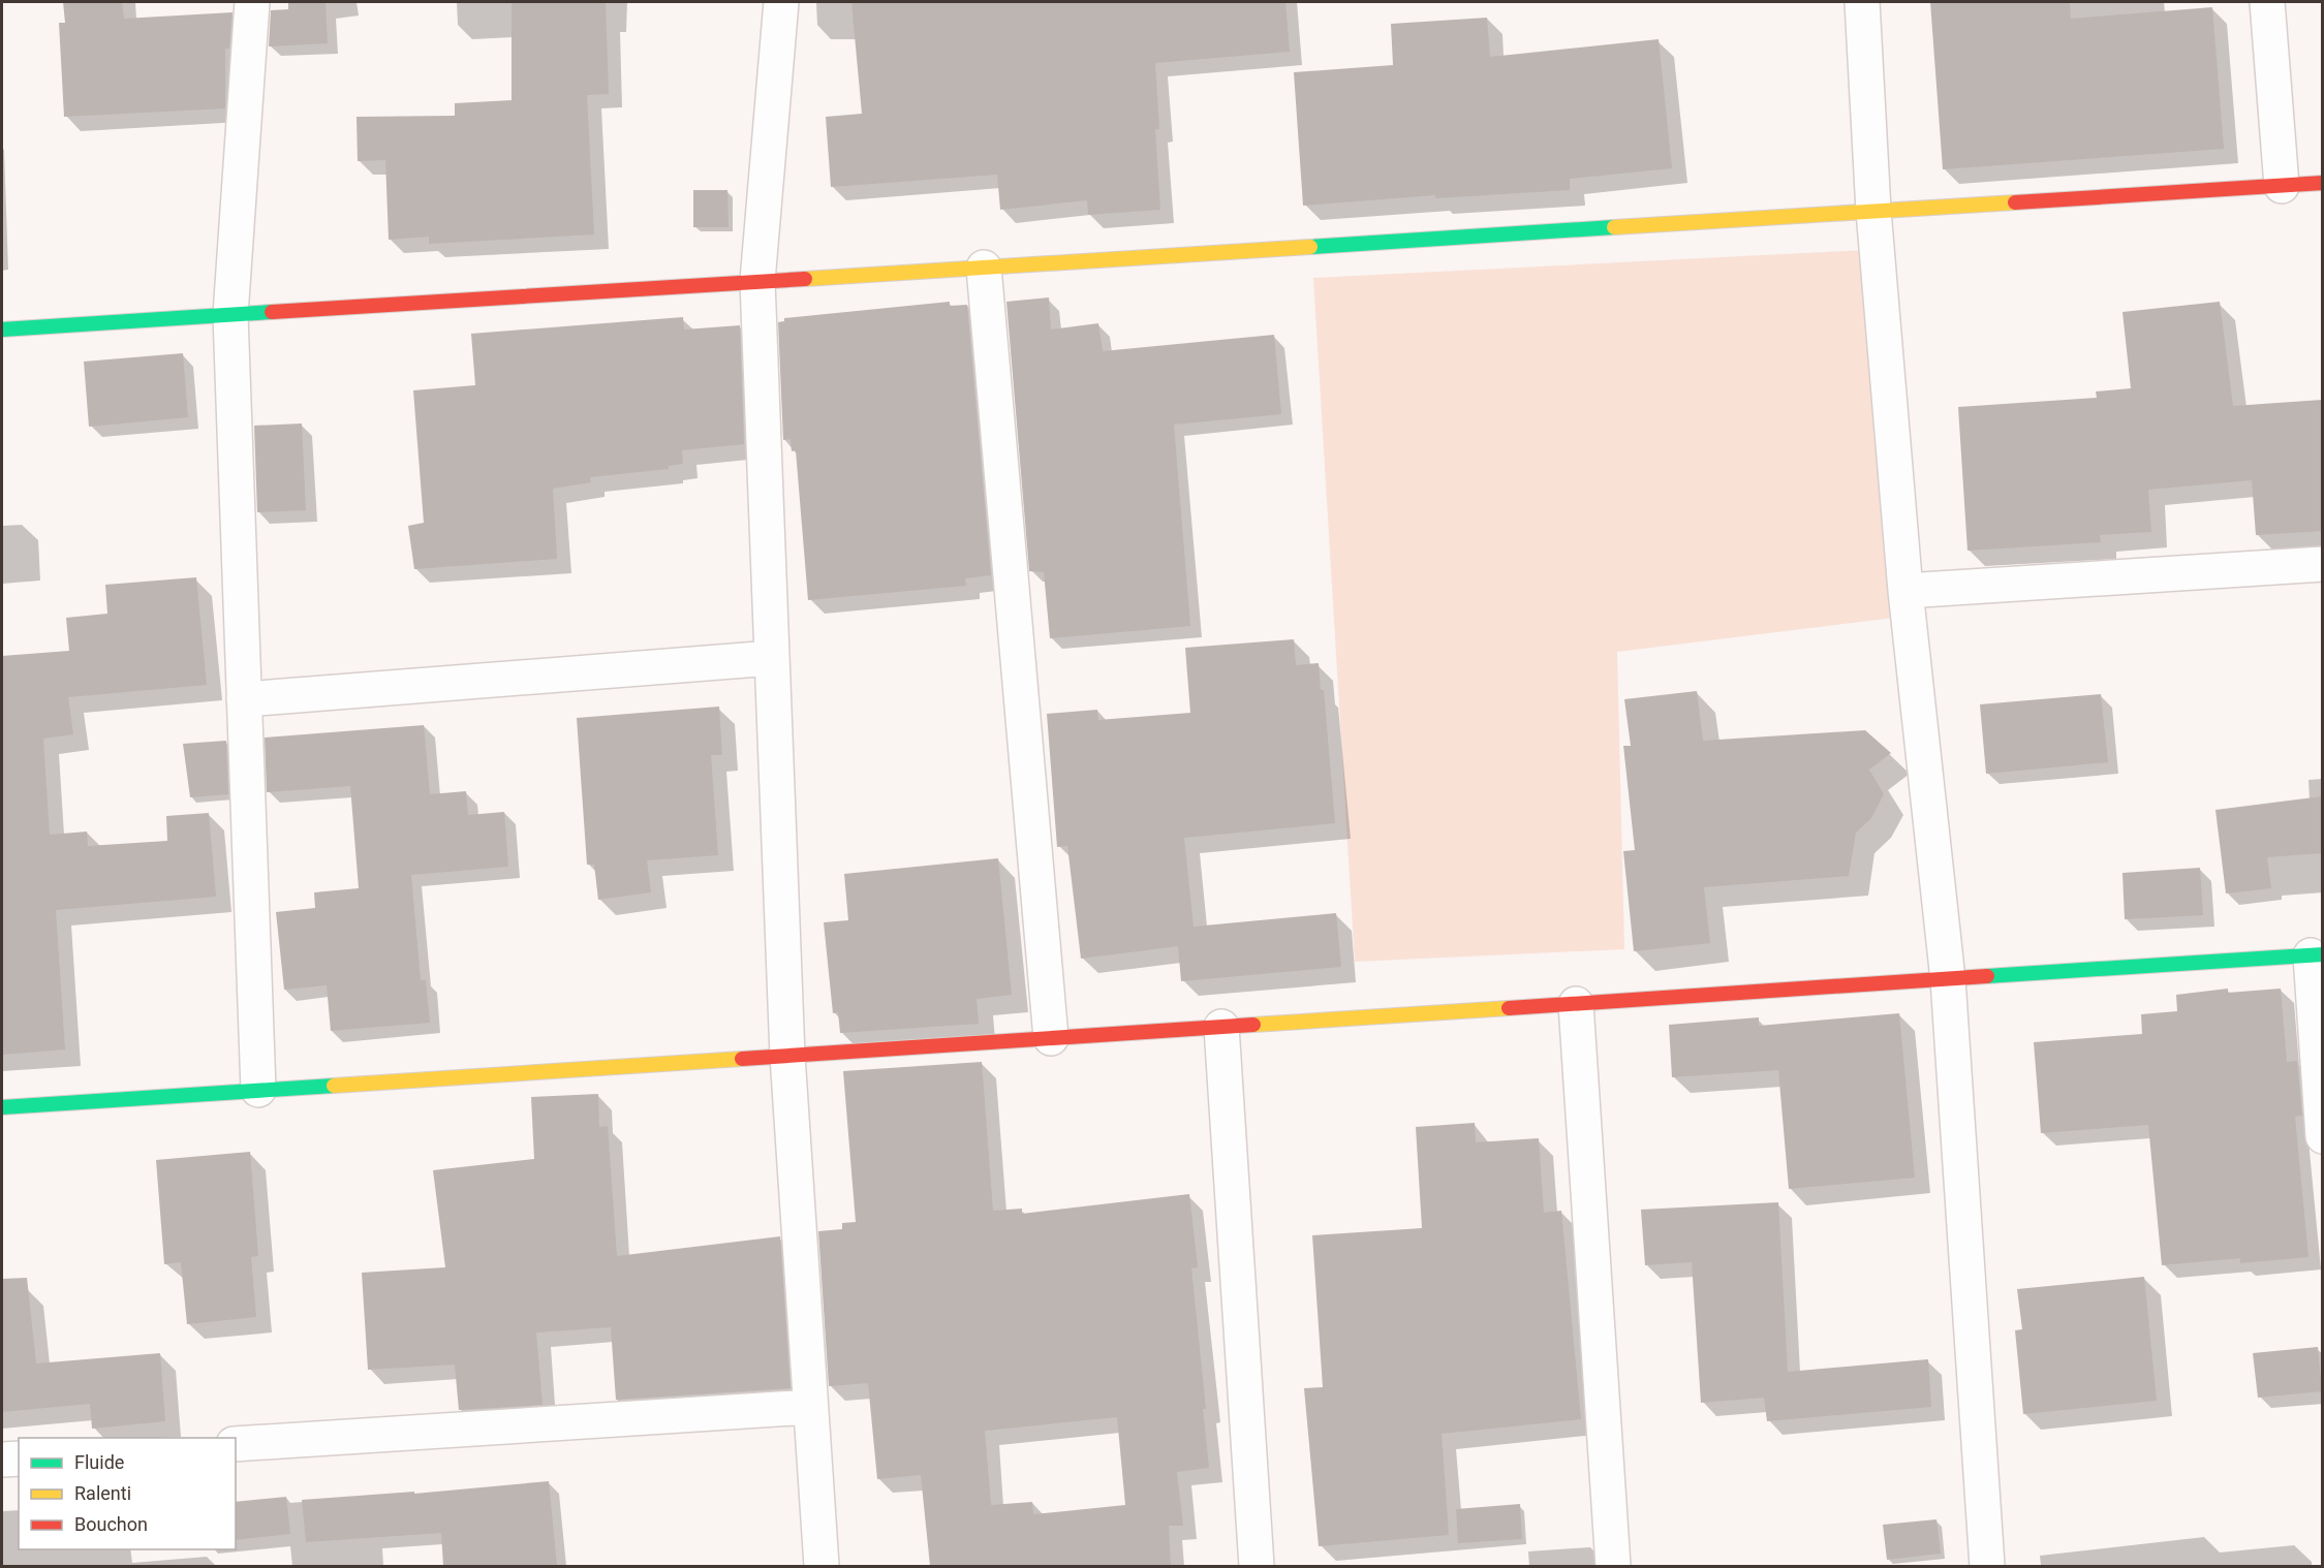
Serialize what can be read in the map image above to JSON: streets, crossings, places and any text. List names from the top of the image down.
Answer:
{
  "legend": ["Fluide", "Ralenti", "Bouchon"]
}
